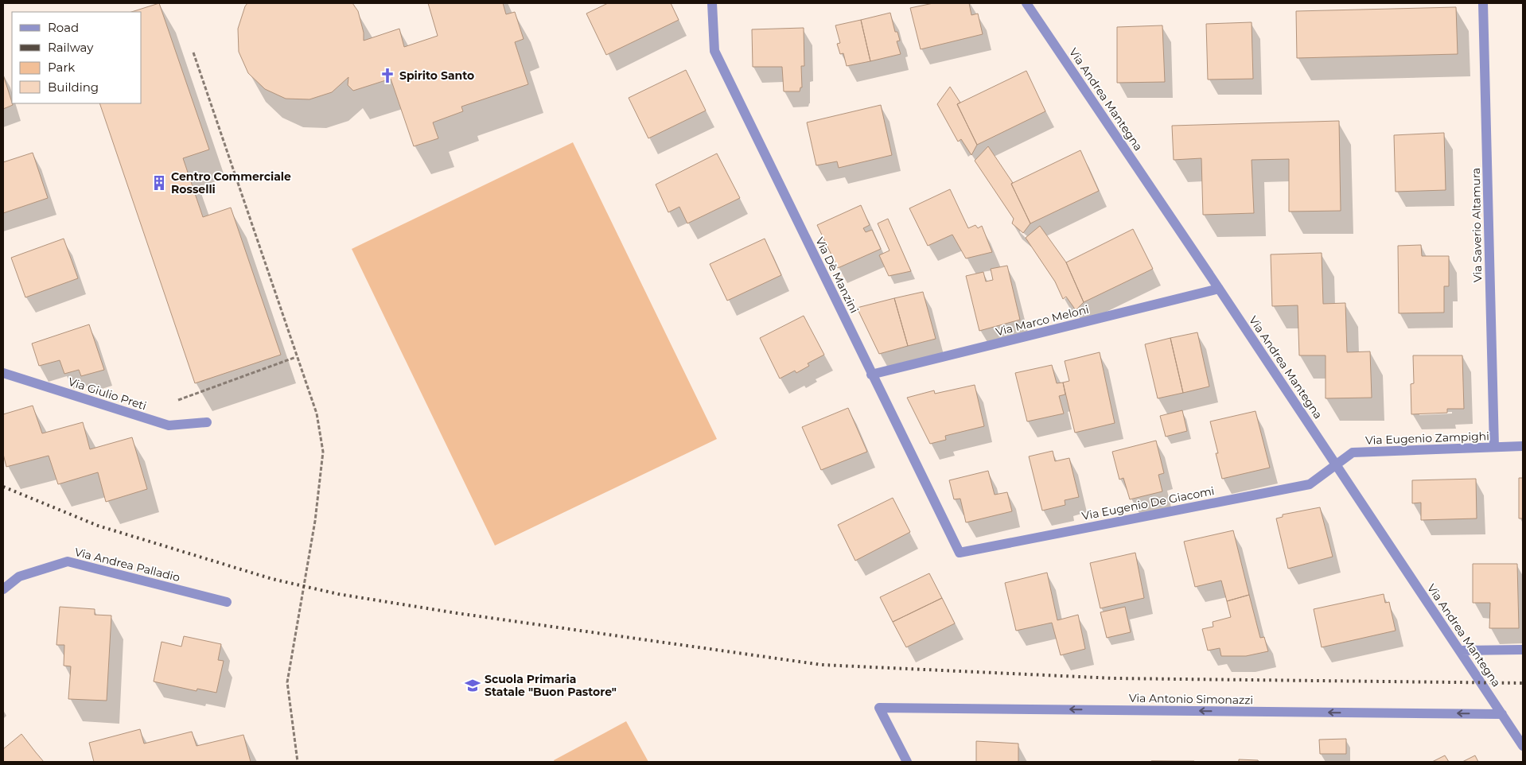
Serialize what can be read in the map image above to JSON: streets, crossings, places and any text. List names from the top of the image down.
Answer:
{
  "streets": {
    "street": [
      "Via Andrea Mantegna",
      "Via Saverio Altamura",
      "Via Dè Manzini",
      "Via Marco Meloni",
      "Via Giulio Preti",
      "Via Eugenio Zampighi",
      "Via Eugenio De Giacomi",
      "Via Andrea Palladio",
      "Via Antonio Simonazzi"
    ]
  },
  "crossings": [
    ["Via Andrea Mantegna", "Via Marco Meloni"],
    ["Via Andrea Mantegna", "Via Eugenio Zampighi"],
    ["Via Andrea Mantegna", "Via Eugenio De Giacomi"],
    ["Via Andrea Mantegna", "Via Antonio Simonazzi"],
    ["Via Saverio Altamura", "Via Eugenio Zampighi"],
    ["Via Dè Manzini", "Via Marco Meloni"],
    ["Via Dè Manzini", "Via Eugenio De Giacomi"],
    ["Via Eugenio Zampighi", "Via Eugenio De Giacomi"]
  ],
  "one_way": ["Via Antonio Simonazzi"],
  "places": {
    "church": ["Spirito Santo"],
    "building": ["Centro Commerciale Rosselli"],
    "school or university": ["Scuola Primaria Statale \"Buon Pastore\""]
  },
  "legend": [
    "Road",
    "Railway",
    "Park",
    "Building"
  ]
}
